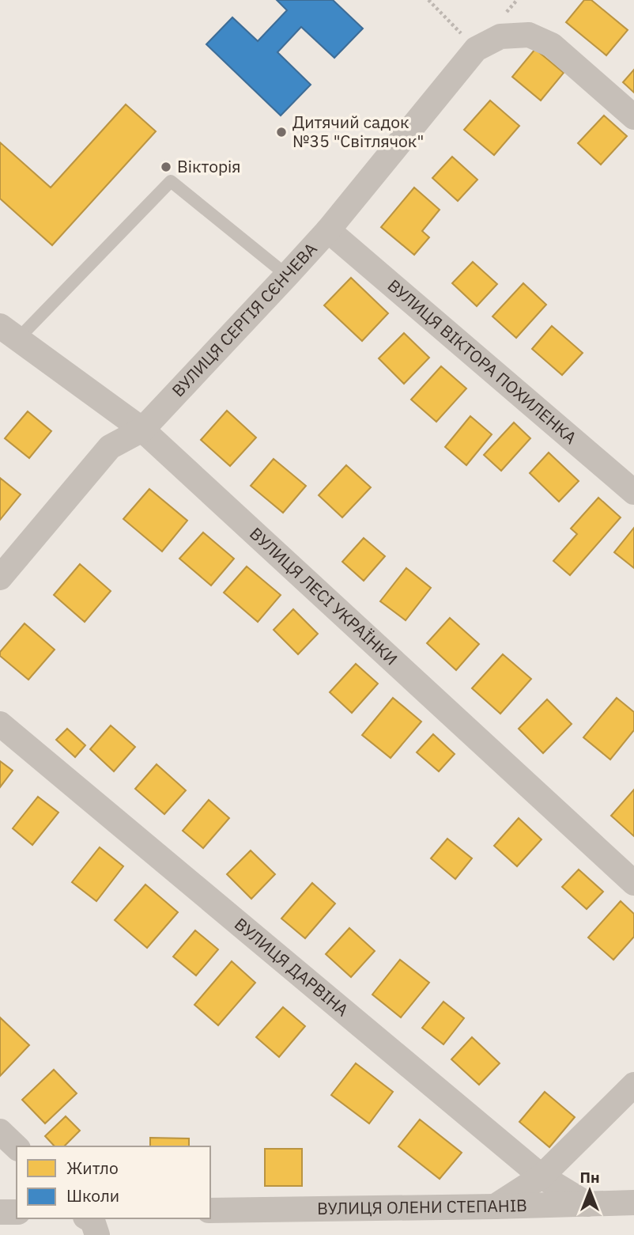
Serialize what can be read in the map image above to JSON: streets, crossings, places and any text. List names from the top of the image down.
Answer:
{
  "streets": {
    "street": [
      "ВУЛИЦЯ СЕРГІЯ СЄНЧЕВА",
      "ВУЛИЦЯ ВІКТОРА ПОХИЛЕНКА",
      "ВУЛИЦЯ ЛЕСІ УКРАЇНКИ",
      "ВУЛИЦЯ ДАРВІНА",
      "ВУЛИЦЯ ОЛЕНИ СТЕПАНІВ"
    ]
  },
  "crossings": [
    ["ВУЛИЦЯ СЕРГІЯ СЄНЧЕВА", "ВУЛИЦЯ ВІКТОРА ПОХИЛЕНКА"],
    ["ВУЛИЦЯ СЕРГІЯ СЄНЧЕВА", "ВУЛИЦЯ ЛЕСІ УКРАЇНКИ"],
    ["ВУЛИЦЯ ДАРВІНА", "ВУЛИЦЯ ОЛЕНИ СТЕПАНІВ"]
  ],
  "places": ["Дитячий садок №35 \"Світлячок\"", "Вікторія"],
  "legend": ["Житло", "Школи"],
  "north": "top"
}
